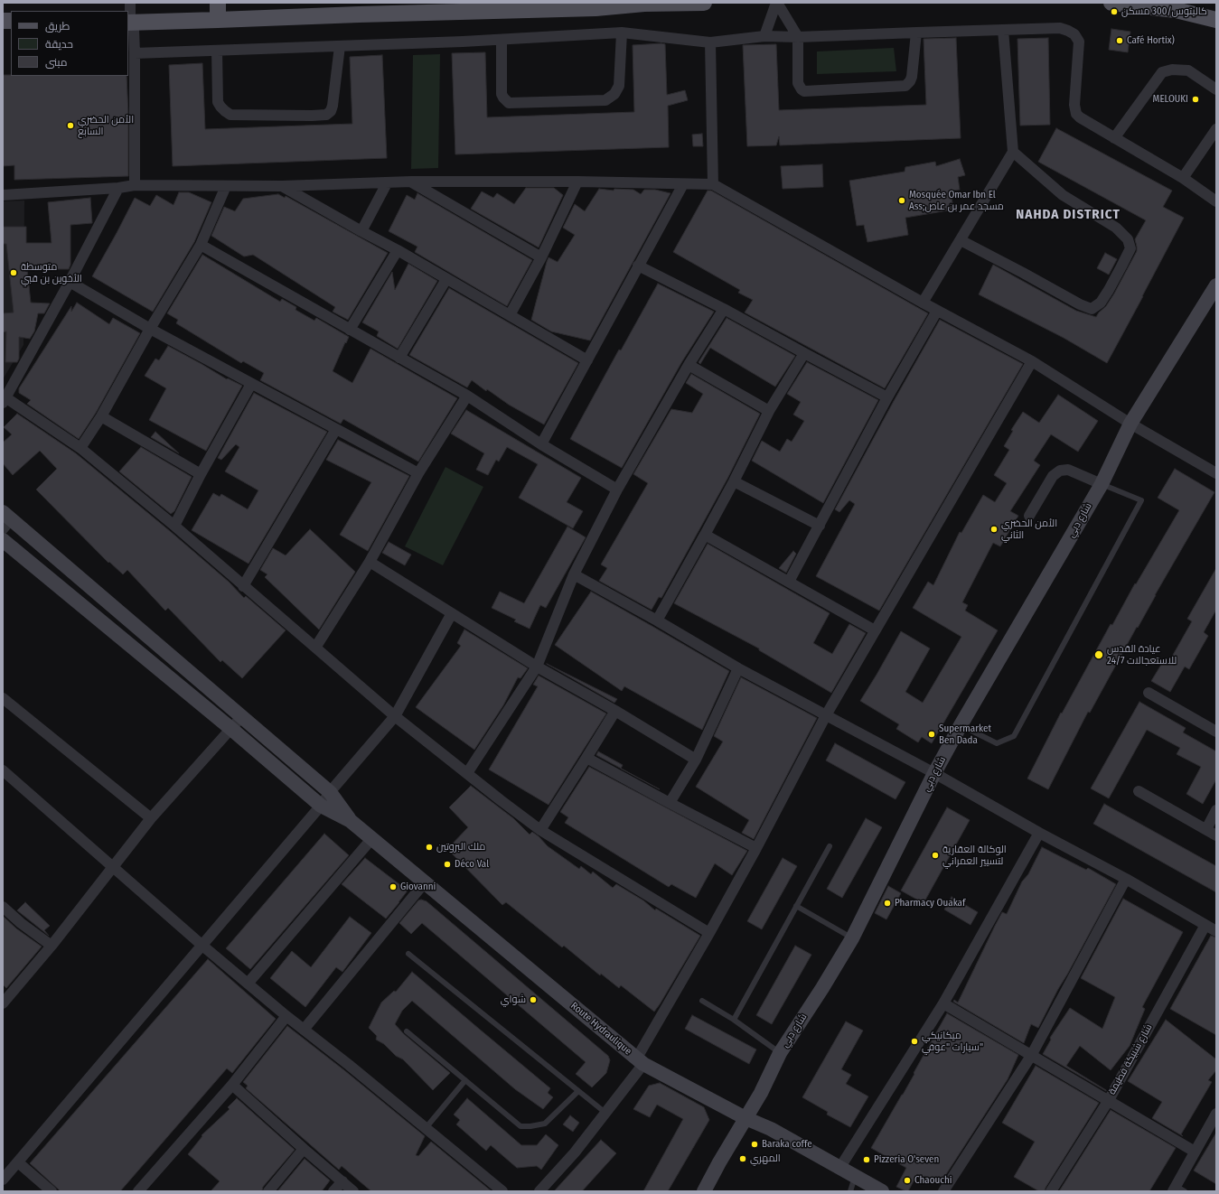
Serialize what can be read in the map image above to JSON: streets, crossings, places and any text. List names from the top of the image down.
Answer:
{
  "streets": {
    "main road": ["شارع دبي", "Route Hydraulique"],
    "street": ["شارع شبيكة فطيمة"]
  },
  "crossings": [
    ["شارع دبي", "Route Hydraulique"]
  ],
  "districts": ["NAHDA DISTRICT"],
  "places": [
    "كاليتوس/300 مسكن",
    "Café Hortix)",
    "MELOUKI",
    "الأمن الحضري السابع",
    "Mosquée Omar Ibn El Ass;مسجد عمر بن عاص",
    "متوسطة الأخوين بن قبي",
    "الأمن الحضري الثاني",
    "عيادة القدس للاستعجالات 24/7",
    "Supermarket Ben Dada",
    "ملك البروتين",
    "الوكالة العقارية لتسيير العمراني",
    "Déco Val",
    "Giovanni",
    "Pharmacy Ouakaf",
    "شواي",
    "ميكانيكي سيارات \"عوفي\"",
    "Baraka coffe",
    "المهري",
    "Pizzeria O'seven",
    "Chaouchi"
  ],
  "legend": ["طريق", "حديقة", "مبنى"]
}
